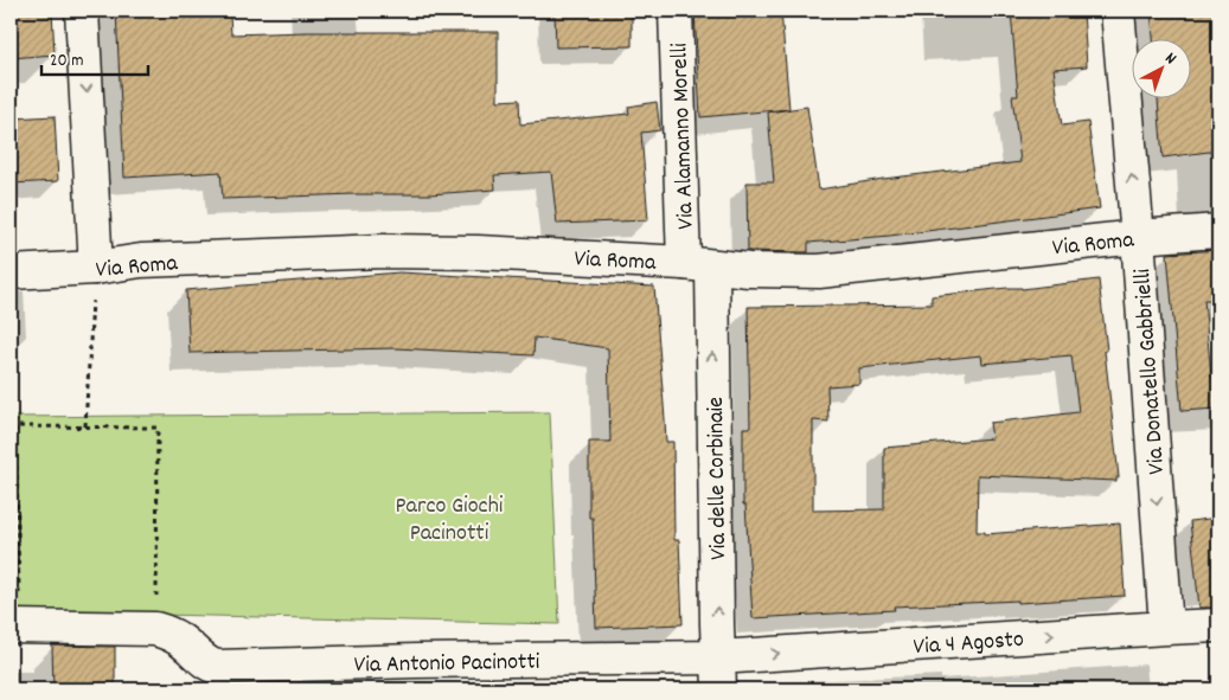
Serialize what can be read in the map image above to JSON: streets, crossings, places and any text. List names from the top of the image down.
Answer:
{
  "streets": {
    "street": [
      "Via Alamanno Morelli",
      "Via Roma",
      "Via Donatello Gabbrielli",
      "Via delle Corbinaie",
      "Via 4 Agosto",
      "Via Antonio Pacinotti"
    ]
  },
  "crossings": [
    ["Via Alamanno Morelli", "Via Roma"],
    ["Via Alamanno Morelli", "Via delle Corbinaie"],
    ["Via Roma", "Via Donatello Gabbrielli"],
    ["Via Roma", "Via delle Corbinaie"],
    ["Via Donatello Gabbrielli", "Via 4 Agosto"],
    ["Via delle Corbinaie", "Via 4 Agosto"],
    ["Via delle Corbinaie", "Via Antonio Pacinotti"],
    ["Via 4 Agosto", "Via Antonio Pacinotti"]
  ],
  "one_way": ["Via delle Corbinaie", "Via 4 Agosto"],
  "parks": ["Parco Giochi Pacinotti"],
  "scale_bar": "20 m",
  "north": "top right"
}
